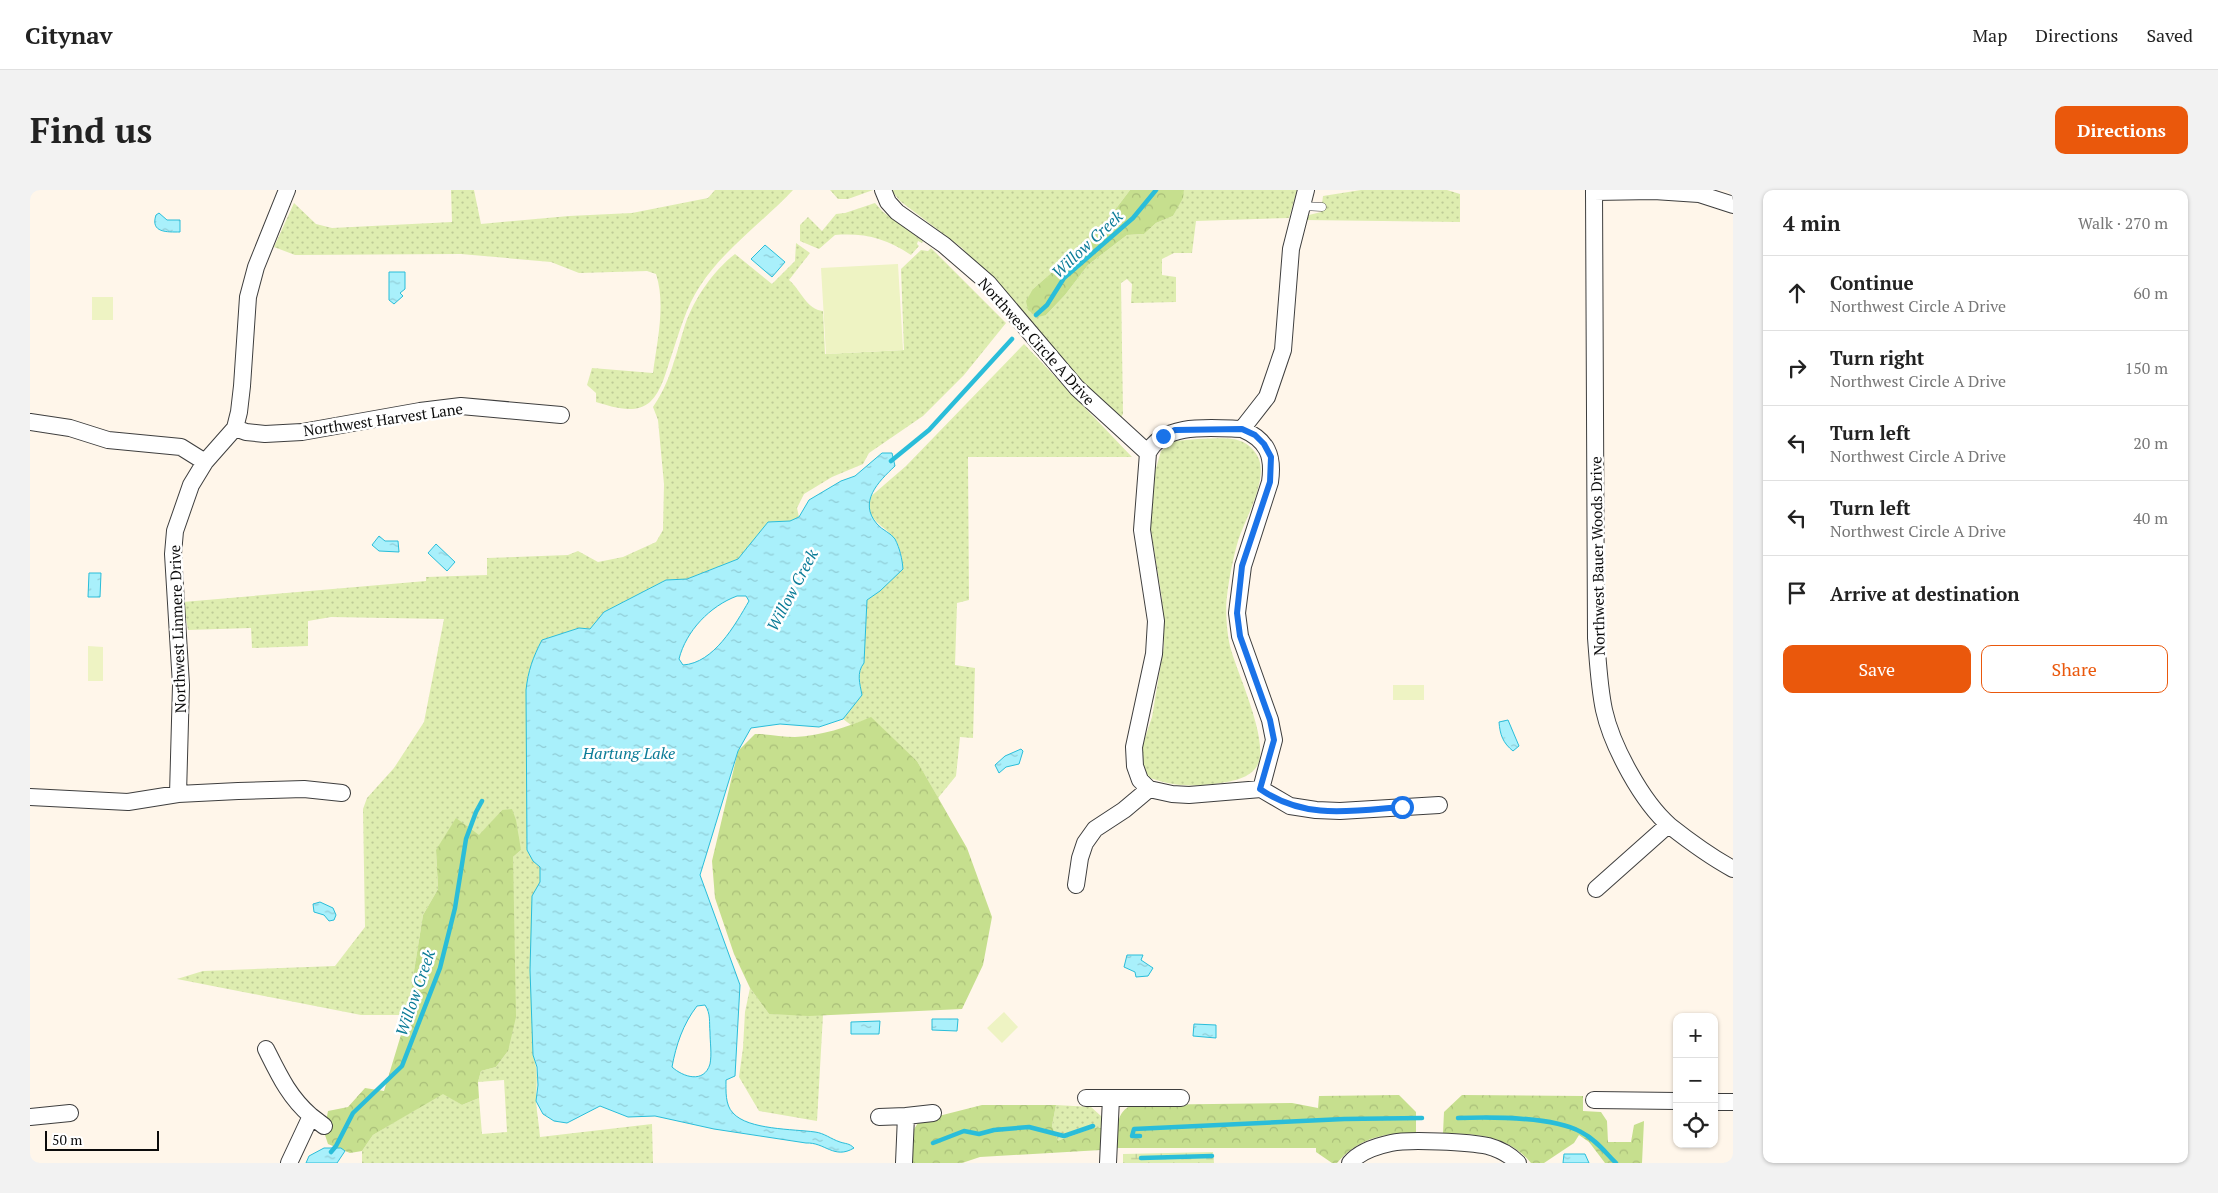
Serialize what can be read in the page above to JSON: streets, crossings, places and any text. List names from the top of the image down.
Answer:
{
  "streets": {
    "street": [
      "Northwest Circle A Drive",
      "Northwest Harvest Lane",
      "Northwest Bauer Woods Drive",
      "Northwest Linmere Drive"
    ]
  },
  "crossings": [
    ["Northwest Harvest Lane", "Northwest Linmere Drive"]
  ],
  "water": ["Willow Creek", "Hartung Lake"],
  "scale_bar": "50 m",
  "page": {
    "header": "Citynav",
    "nav": ["Map", "Directions", "Saved"],
    "buttons": [
      "Directions",
      ["Save", "Share"]
    ],
    "title": "Find us",
    "heading": ["4 min", "Walk · 270 m"],
    "list": [
      ["Continue", "Northwest Circle A Drive", "60 m"],
      ["Turn right", "Northwest Circle A Drive", "150 m"],
      ["Turn left", "Northwest Circle A Drive", "20 m"],
      ["Turn left", "Northwest Circle A Drive", "40 m"],
      "Arrive at destination"
    ],
    "map_buttons": ["+", "−"],
    "scale": "50 m"
  }
}
